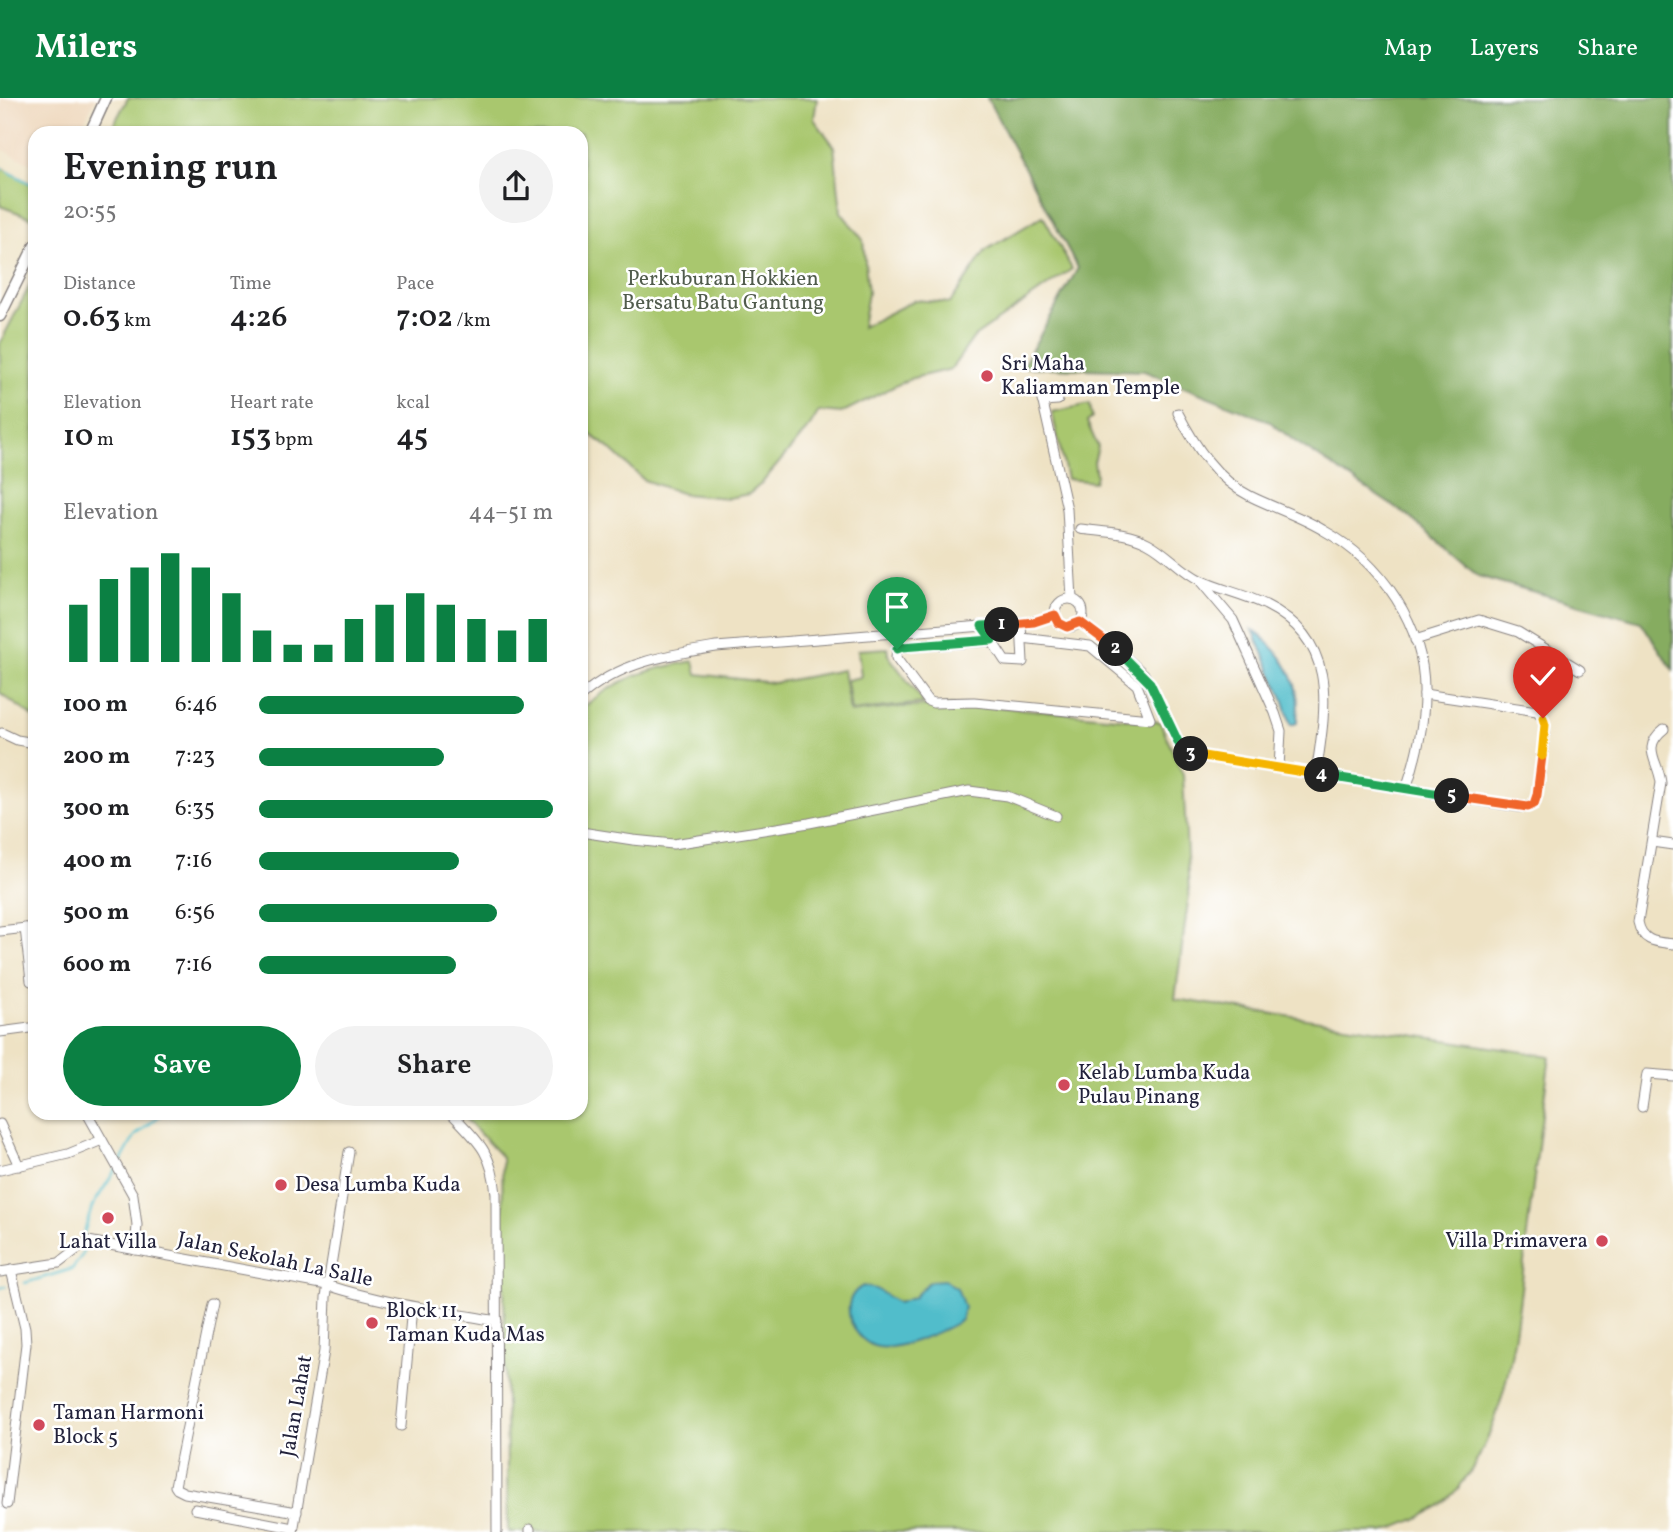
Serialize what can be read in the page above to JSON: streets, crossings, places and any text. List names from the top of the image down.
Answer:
{
  "streets": {
    "street": ["Jalan Sekolah La Salle", "Jalan Lahat"]
  },
  "crossings": [
    ["Jalan Sekolah La Salle", "Jalan Lahat"]
  ],
  "parks": ["Perkuburan Hokkien Bersatu Batu Gantung"],
  "places": [
    "Sri Maha Kaliamman Temple",
    "Kelab Lumba Kuda Pulau Pinang",
    "Desa Lumba Kuda",
    "Lahat Villa",
    "Villa Primavera",
    "Block 11, Taman Kuda Mas",
    "Taman Harmoni Block 5"
  ],
  "page": {
    "header": "Milers",
    "nav": ["Map", "Layers", "Share"],
    "heading": ["Evening run", "20:55"],
    "stats": [
      ["Distance", "0.63 km"],
      ["Time", "4:26"],
      ["Pace", "7:02 /km"],
      ["Elevation", "10 m"],
      ["Heart rate", "153 bpm"],
      ["kcal", "45"]
    ],
    "chart": ["Elevation", "44–51 m"],
    "pins": [
      "1",
      "2",
      "3",
      "4",
      "5"
    ],
    "list": [
      {
        "name": "100 m",
        "note": "6:46"
      },
      {
        "name": "200 m",
        "note": "7:23"
      },
      {
        "name": "300 m",
        "note": "6:35"
      },
      {
        "name": "400 m",
        "note": "7:16"
      },
      {
        "name": "500 m",
        "note": "6:56"
      },
      {
        "name": "600 m",
        "note": "7:16"
      }
    ],
    "buttons": ["Save", "Share"]
  }
}
